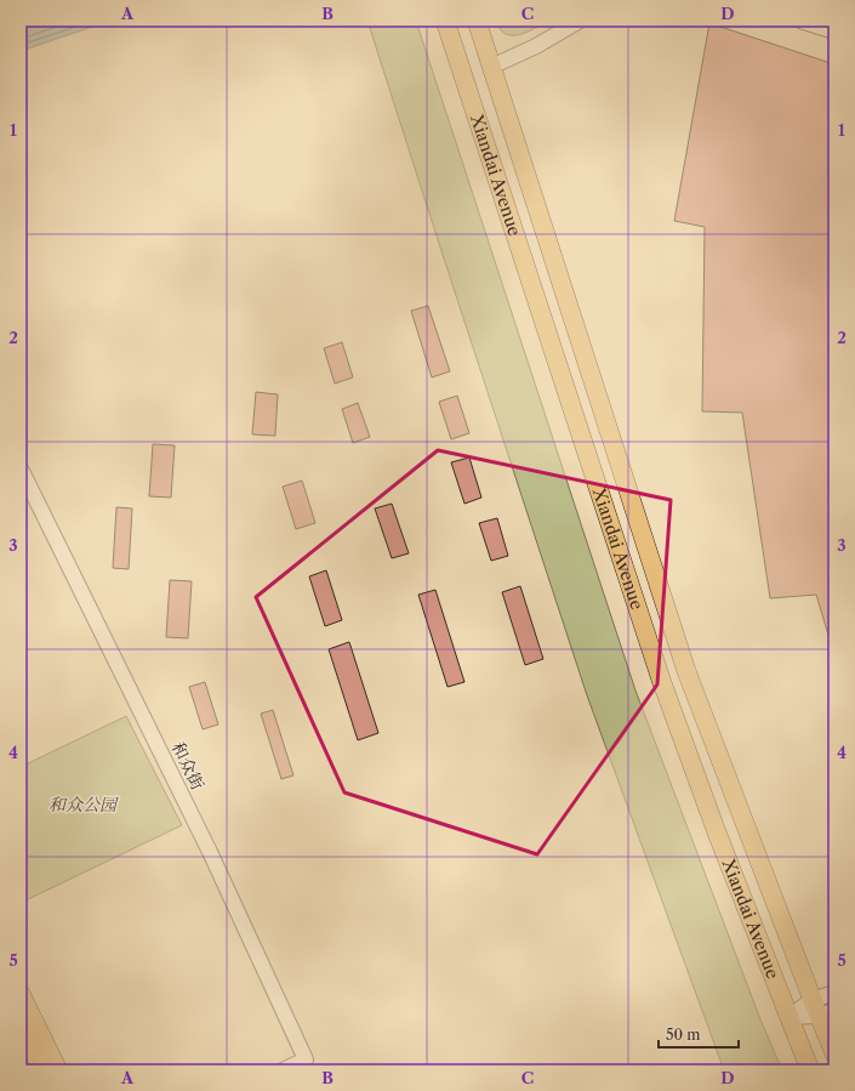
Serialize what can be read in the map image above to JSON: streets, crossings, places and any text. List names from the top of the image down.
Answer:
{
  "streets": {
    "main road": ["Xiandai Avenue"],
    "street": ["和众街"]
  },
  "parks": ["和众公园"],
  "scale_bar": "50 m",
  "grid": {
    "columns": [
      "A",
      "B",
      "C",
      "D"
    ],
    "rows": [
      "1",
      "2",
      "3",
      "4",
      "5"
    ]
  }
}
